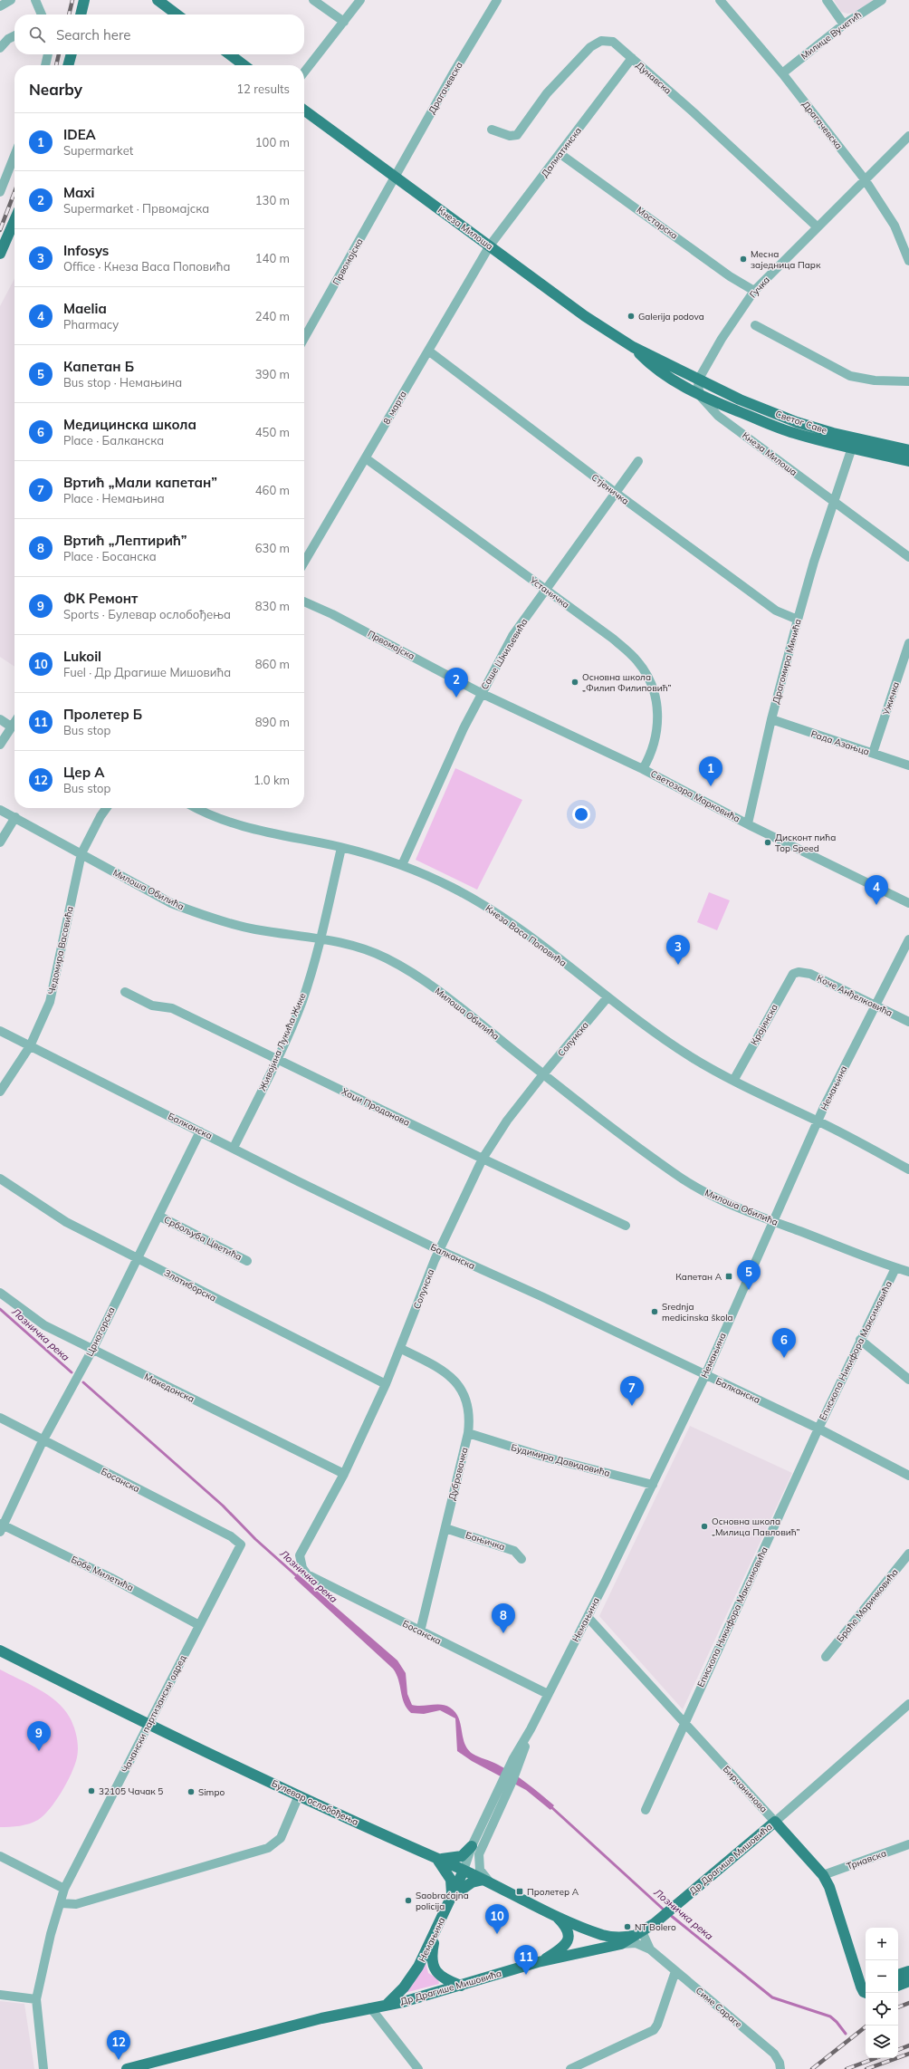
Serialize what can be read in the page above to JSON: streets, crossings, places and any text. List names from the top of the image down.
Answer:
{
  "streets": {
    "main road": [
      "Кнеза Милоша",
      "Светог Саве",
      "Немањина",
      "Бирчанинова",
      "Булевар ослобођења",
      "Др Драгише Мишовића"
    ],
    "street": [
      "Милице Вучетић",
      "Дунавска",
      "Драгачевска",
      "Далматинска",
      "Мостарска",
      "Првомајска",
      "Гучка",
      "8. марта",
      "Стјеничка",
      "Устаничка",
      "Саше Шкиљевића",
      "Драгомира Минића",
      "Ужичка",
      "Рада Азањца",
      "Светозара Марковића",
      "Милоша Обилића",
      "Кнеза Васа Поповића",
      "Чедомира Васовића",
      "Коче Анђелковића",
      "Крајинска",
      "Солунска",
      "Живојина Лукића Жике",
      "Хаџи Проданова",
      "Балканска",
      "Србољуба Цветића",
      "Златиборска",
      "Црногорска",
      "Епископа Никифора Максимовића",
      "Македонска",
      "Будимира Давидовића",
      "Дубровачка",
      "Босанска",
      "Бањичка",
      "Бобе Милетића",
      "Браће Маринковића",
      "Чачански партизански одред",
      "Трнавска",
      "Симе Сараге"
    ]
  },
  "crossings": [
    ["Милице Вучетић", "Драгачевска"],
    ["Дунавска", "Далматинска"],
    ["Дунавска", "Гучка"],
    ["Драгачевска", "Кнеза Милоша"],
    ["Драгачевска", "Првомајска"],
    ["Драгачевска", "Гучка"],
    ["Далматинска", "Мостарска"],
    ["Далматинска", "Кнеза Милоша"],
    ["Далматинска", "8. марта"],
    ["Мостарска", "Гучка"],
    ["Кнеза Милоша", "Првомајска"],
    ["Кнеза Милоша", "Гучка"],
    ["Кнеза Милоша", "8. марта"],
    ["Кнеза Милоша", "Светог Саве"],
    ["Кнеза Милоша", "Драгомира Минића"],
    ["Првомајска", "Саше Шкиљевића"],
    ["Првомајска", "Светозара Марковића"],
    ["Гучка", "Светог Саве"],
    ["8. марта", "Стјеничка"],
    ["8. марта", "Устаничка"],
    ["Светог Саве", "Драгомира Минића"],
    ["Стјеничка", "Саше Шкиљевића"],
    ["Стјеничка", "Драгомира Минића"],
    ["Устаничка", "Саше Шкиљевића"],
    ["Устаничка", "Светозара Марковића"],
    ["Саше Шкиљевића", "Светозара Марковића"],
    ["Саше Шкиљевића", "Кнеза Васа Поповића"],
    ["Драгомира Минића", "Рада Азањца"],
    ["Драгомира Минића", "Светозара Марковића"],
    ["Ужичка", "Рада Азањца"],
    ["Милоша Обилића", "Чедомира Васовића"],
    ["Милоша Обилића", "Солунска"],
    ["Милоша Обилића", "Живојина Лукића Жике"],
    ["Милоша Обилића", "Немањина"],
    ["Милоша Обилића", "Епископа Никифора Максимовића"],
    ["Кнеза Васа Поповића", "Крајинска"],
    ["Кнеза Васа Поповића", "Солунска"],
    ["Кнеза Васа Поповића", "Живојина Лукића Жике"],
    ["Кнеза Васа Поповића", "Немањина"],
    ["Чедомира Васовића", "Балканска"],
    ["Коче Анђелковића", "Крајинска"],
    ["Коче Анђелковића", "Немањина"],
    ["Солунска", "Хаџи Проданова"],
    ["Солунска", "Балканска"],
    ["Солунска", "Златиборска"],
    ["Солунска", "Македонска"],
    ["Солунска", "Дубровачка"],
    ["Солунска", "Босанска"],
    ["Живојина Лукића Жике", "Хаџи Проданова"],
    ["Живојина Лукића Жике", "Балканска"],
    ["Немањина", "Балканска"],
    ["Немањина", "Будимира Давидовића"],
    ["Немањина", "Босанска"],
    ["Немањина", "Бирчанинова"],
    ["Немањина", "Булевар ослобођења"],
    ["Немањина", "Др Драгише Мишовића"],
    ["Балканска", "Црногорска"],
    ["Балканска", "Епископа Никифора Максимовића"],
    ["Србољуба Цветића", "Црногорска"],
    ["Златиборска", "Црногорска"],
    ["Црногорска", "Македонска"],
    ["Црногорска", "Босанска"],
    ["Црногорска", "Бобе Милетића"],
    ["Епископа Никифора Максимовића", "Бирчанинова"],
    ["Будимира Давидовића", "Дубровачка"],
    ["Дубровачка", "Босанска"],
    ["Дубровачка", "Бањичка"],
    ["Босанска", "Чачански партизански одред"],
    ["Бобе Милетића", "Чачански партизански одред"],
    ["Чачански партизански одред", "Булевар ослобођења"],
    ["Бирчанинова", "Др Драгише Мишовића"],
    ["Бирчанинова", "Трнавска"],
    ["Булевар ослобођења", "Др Драгише Мишовића"],
    ["Булевар ослобођења", "Симе Сараге"],
    ["Др Драгише Мишовића", "Симе Сараге"]
  ],
  "water": ["Лозничка река"],
  "places": {
    "other": [
      "Месна заједница Парк",
      "Galerija podova",
      "Основна школа „Филип Филиповић”",
      "Дисконт пића Top Speed",
      "Srednja medicinska škola",
      "Основна школа „Милица Павловић”",
      "32105 Чачак 5",
      "Simpo",
      "Saobraćajna policija",
      "NT Bolero"
    ],
    "transit": ["Капетан А", "Пролетер А"]
  },
  "page": {
    "search": "Search here",
    "heading": ["Nearby", "12 results"],
    "list": [
      {
        "mark": "1",
        "name": "IDEA",
        "note": "Supermarket",
        "value": "100 m"
      },
      {
        "mark": "2",
        "name": "Maxi",
        "note": "Supermarket · Првомајска",
        "value": "130 m"
      },
      {
        "mark": "3",
        "name": "Infosys",
        "note": "Office · Кнеза Васа Поповића",
        "value": "140 m"
      },
      {
        "mark": "4",
        "name": "Maelia",
        "note": "Pharmacy",
        "value": "240 m"
      },
      {
        "mark": "5",
        "name": "Капетан Б",
        "note": "Bus stop · Немањина",
        "value": "390 m"
      },
      {
        "mark": "6",
        "name": "Медицинска школа",
        "note": "Place · Балканска",
        "value": "450 m"
      },
      {
        "mark": "7",
        "name": "Вртић „Мали капетан”",
        "note": "Place · Немањина",
        "value": "460 m"
      },
      {
        "mark": "8",
        "name": "Вртић „Лептирић”",
        "note": "Place · Босанска",
        "value": "630 m"
      },
      {
        "mark": "9",
        "name": "ФК Ремонт",
        "note": "Sports · Булевар ослобођења",
        "value": "830 m"
      },
      {
        "mark": "10",
        "name": "Lukoil",
        "note": "Fuel · Др Драгише Мишовића",
        "value": "860 m"
      },
      {
        "mark": "11",
        "name": "Пролетер Б",
        "note": "Bus stop",
        "value": "890 m"
      },
      {
        "mark": "12",
        "name": "Цер А",
        "note": "Bus stop",
        "value": "1.0 km"
      }
    ],
    "pins": [
      "2",
      "1",
      "4",
      "3",
      "5",
      "6",
      "7",
      "8",
      "9",
      "10",
      "11",
      "12"
    ],
    "map_buttons": ["+", "−"]
  }
}
